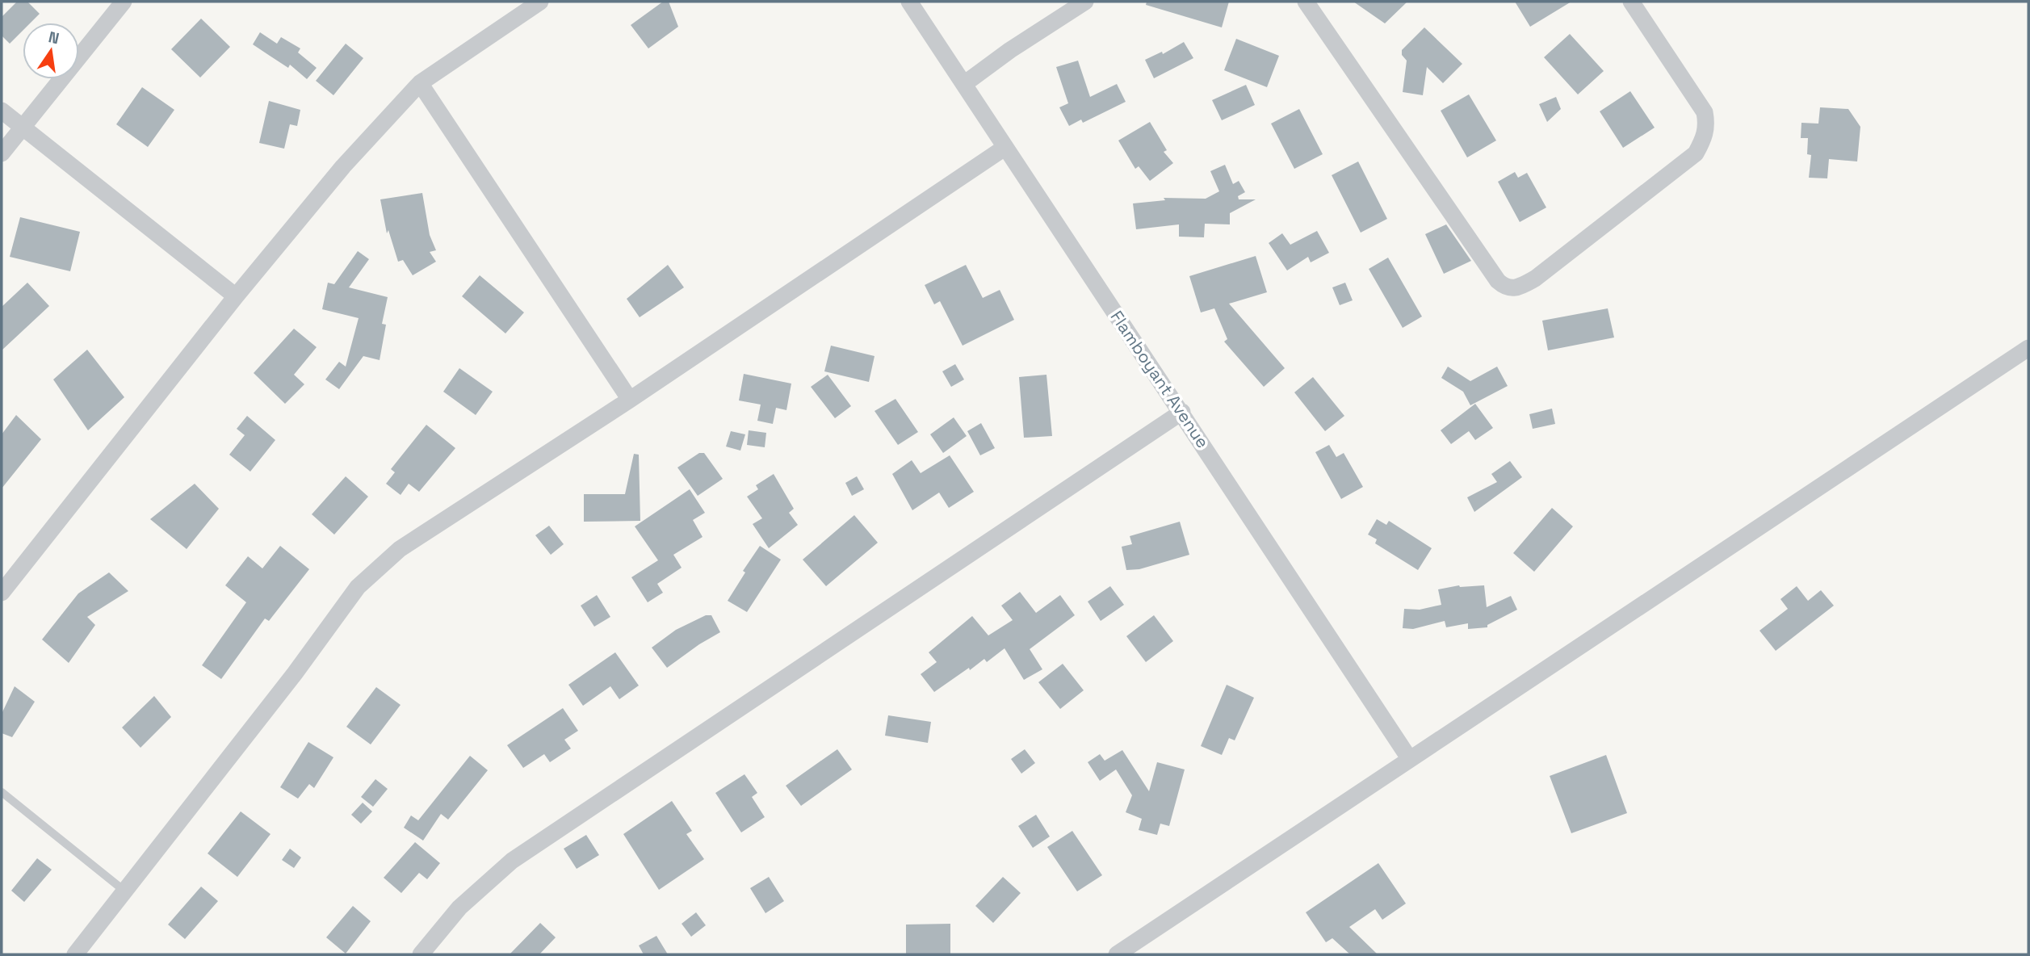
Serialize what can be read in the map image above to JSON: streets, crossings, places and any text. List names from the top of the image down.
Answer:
{
  "streets": {
    "street": ["Flamboyant Avenue"]
  },
  "north": "top"
}
